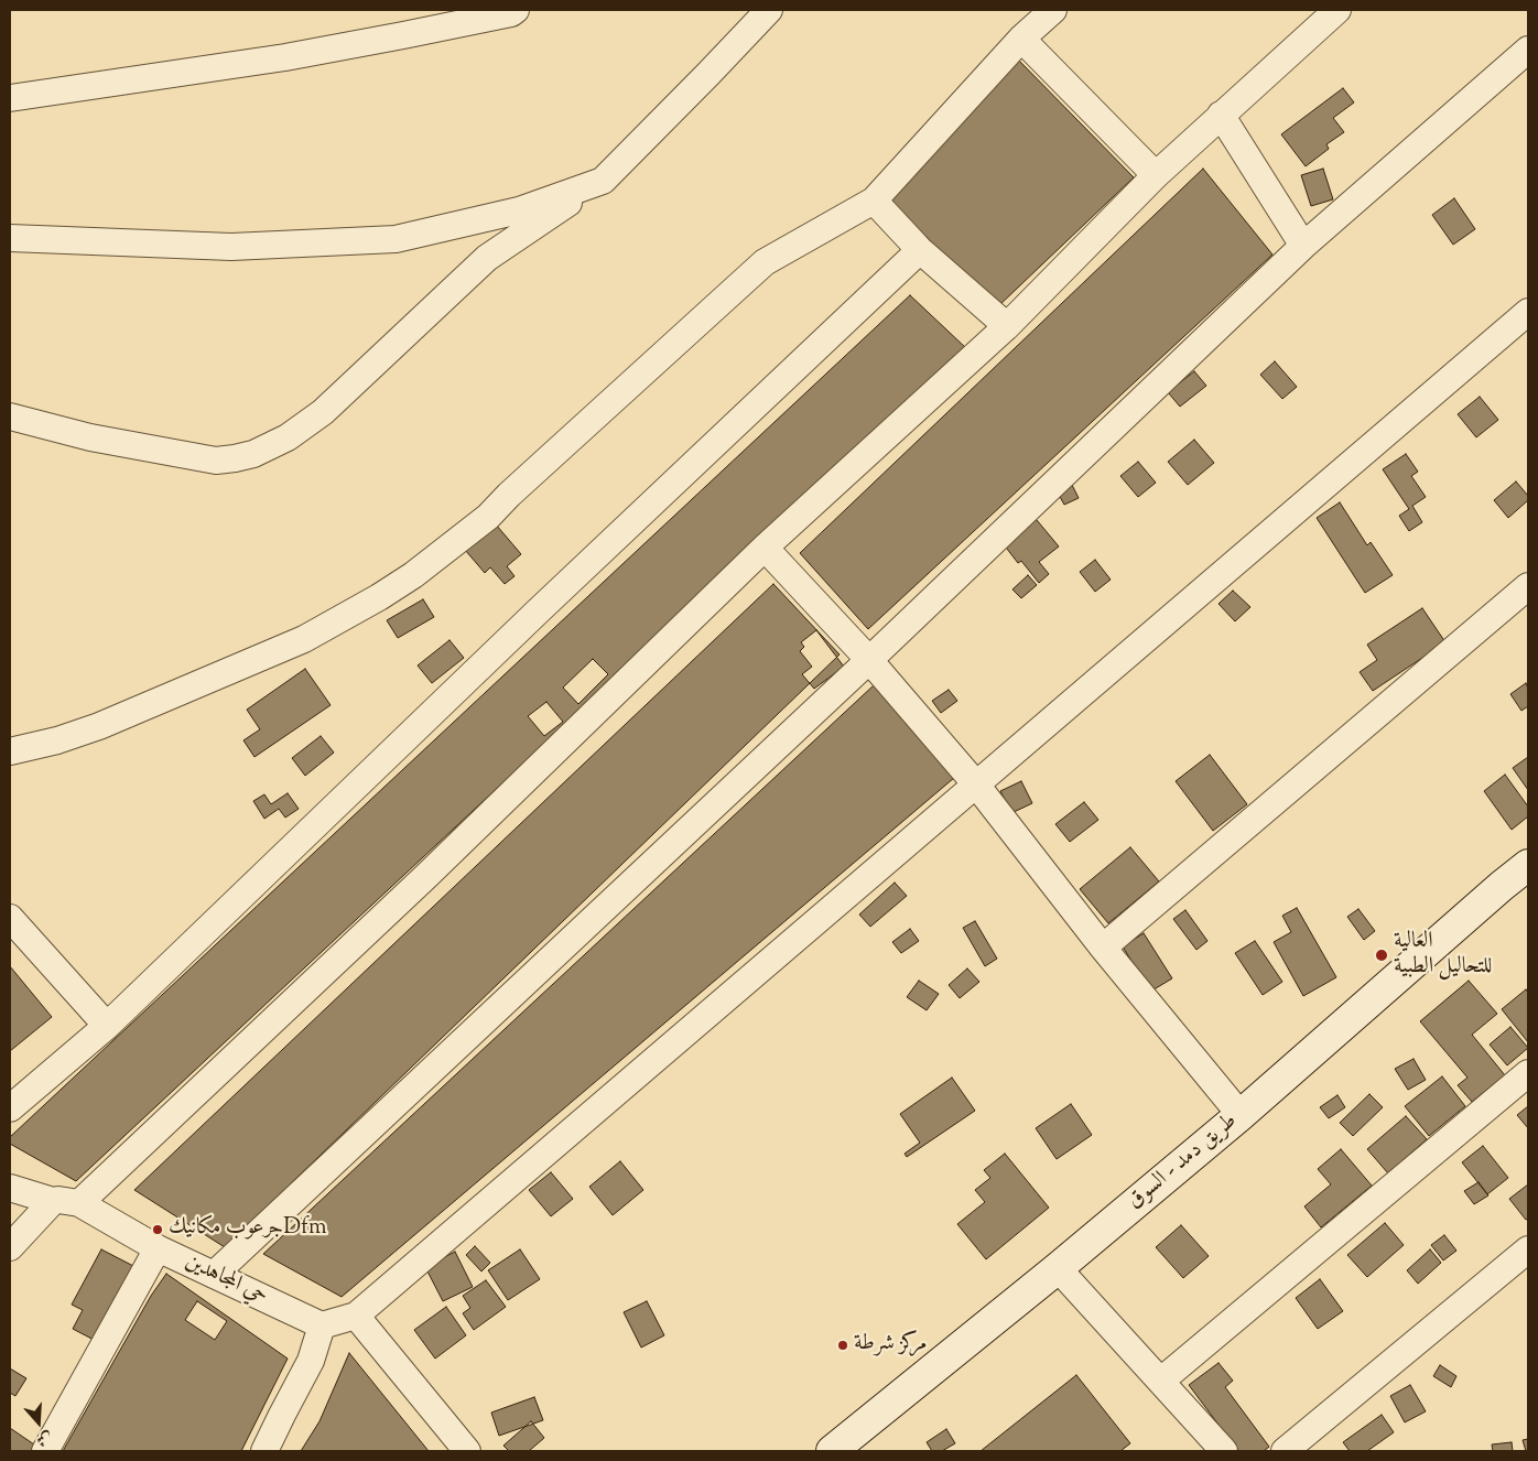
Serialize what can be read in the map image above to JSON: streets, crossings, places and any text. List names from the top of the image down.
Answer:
{
  "streets": {
    "main road": ["طريق دمد - السوق"],
    "street": ["حي المجاهدين"]
  },
  "places": ["العالية للتحاليل الطبية", "جرعوب مكانيكDfm", "مركز شرطة"],
  "north": "bottom"
}
